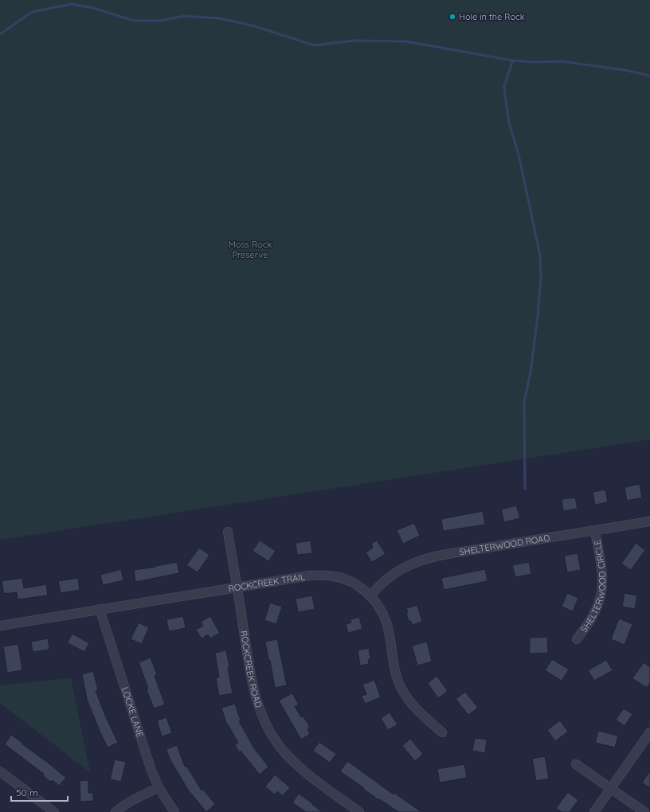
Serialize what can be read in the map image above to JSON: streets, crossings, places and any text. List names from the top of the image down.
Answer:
{
  "streets": {
    "street": [
      "SHELTERWOOD ROAD",
      "ROCKCREEK TRAIL",
      "SHELTERWOOD CIRCLE",
      "ROCKCREEK ROAD",
      "LOCKE LANE"
    ]
  },
  "crossings": [
    ["SHELTERWOOD ROAD", "ROCKCREEK TRAIL"],
    ["SHELTERWOOD ROAD", "SHELTERWOOD CIRCLE"],
    ["ROCKCREEK TRAIL", "ROCKCREEK ROAD"],
    ["ROCKCREEK TRAIL", "LOCKE LANE"]
  ],
  "parks": ["Moss Rock Preserve"],
  "places": ["Hole in the Rock"],
  "scale_bar": "50 m"
}
